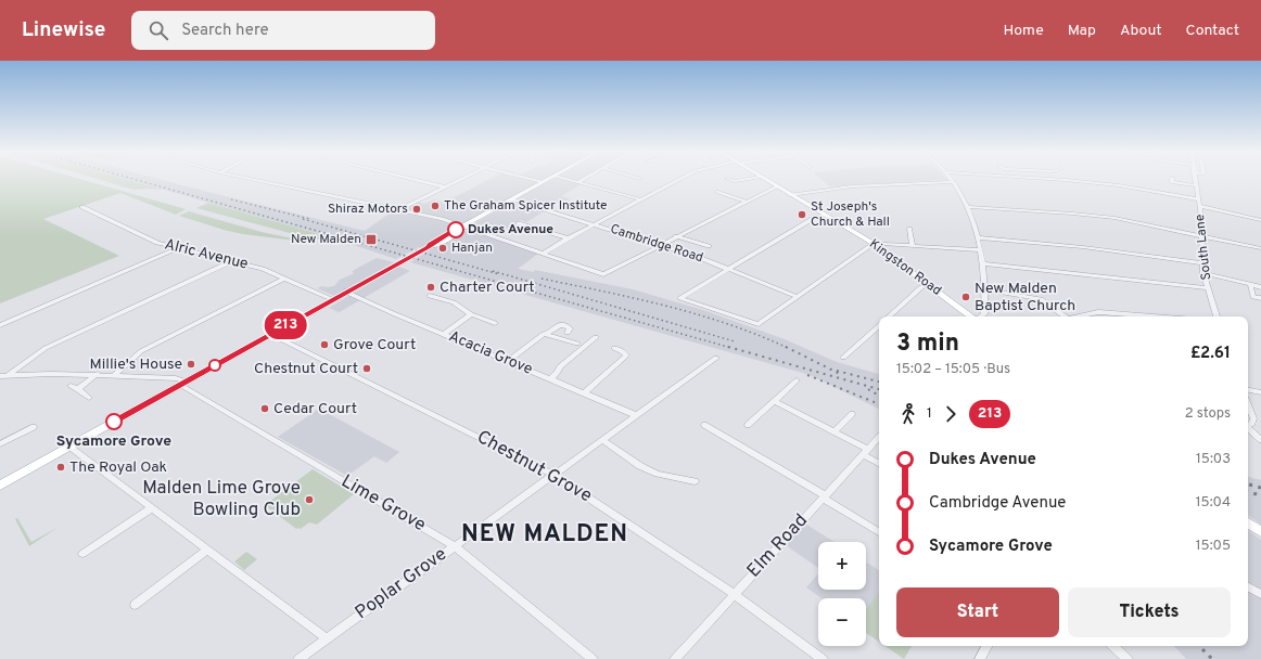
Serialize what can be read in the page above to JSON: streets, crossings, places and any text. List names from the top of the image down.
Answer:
{
  "streets": {
    "main road": ["Kingston Road"],
    "street": [
      "Cambridge Road",
      "South Lane",
      "Alric Avenue",
      "Acacia Grove",
      "Chestnut Grove",
      "Lime Grove",
      "Elm Road",
      "Poplar Grove"
    ]
  },
  "crossings": [
    ["Acacia Grove", "Poplar Grove"],
    ["Chestnut Grove", "Elm Road"],
    ["Chestnut Grove", "Poplar Grove"],
    ["Lime Grove", "Poplar Grove"]
  ],
  "districts": ["NEW MALDEN"],
  "places": {
    "other": [
      "The Graham Spicer Institute",
      "Shiraz Motors",
      "St Joseph's Church & Hall",
      "Dukes Avenue",
      "Hanjan",
      "Charter Court",
      "New Malden Baptist Church",
      "Grove Court",
      "Millie's House",
      "Chestnut Court",
      "Cedar Court",
      "Sycamore Grove",
      "The Royal Oak",
      "Malden Lime Grove Bowling Club"
    ],
    "transit": ["New Malden"]
  },
  "lines": ["bus line 213"],
  "page": {
    "header": "Linewise",
    "search": "Search here",
    "nav": [
      "Home",
      "Map",
      "About",
      "Contact"
    ],
    "on_map": "213",
    "heading": ["3 min", "15:02 – 15:05 · Bus", "£2.61"],
    "legs": ["1", "213", "2 stops"],
    "list": [
      {
        "name": "Dukes Avenue",
        "value": "15:03"
      },
      {
        "name": "Cambridge Avenue",
        "value": "15:04"
      },
      {
        "name": "Sycamore Grove",
        "value": "15:05"
      }
    ],
    "map_buttons": ["+", "−"],
    "buttons": ["Start", "Tickets"]
  }
}
